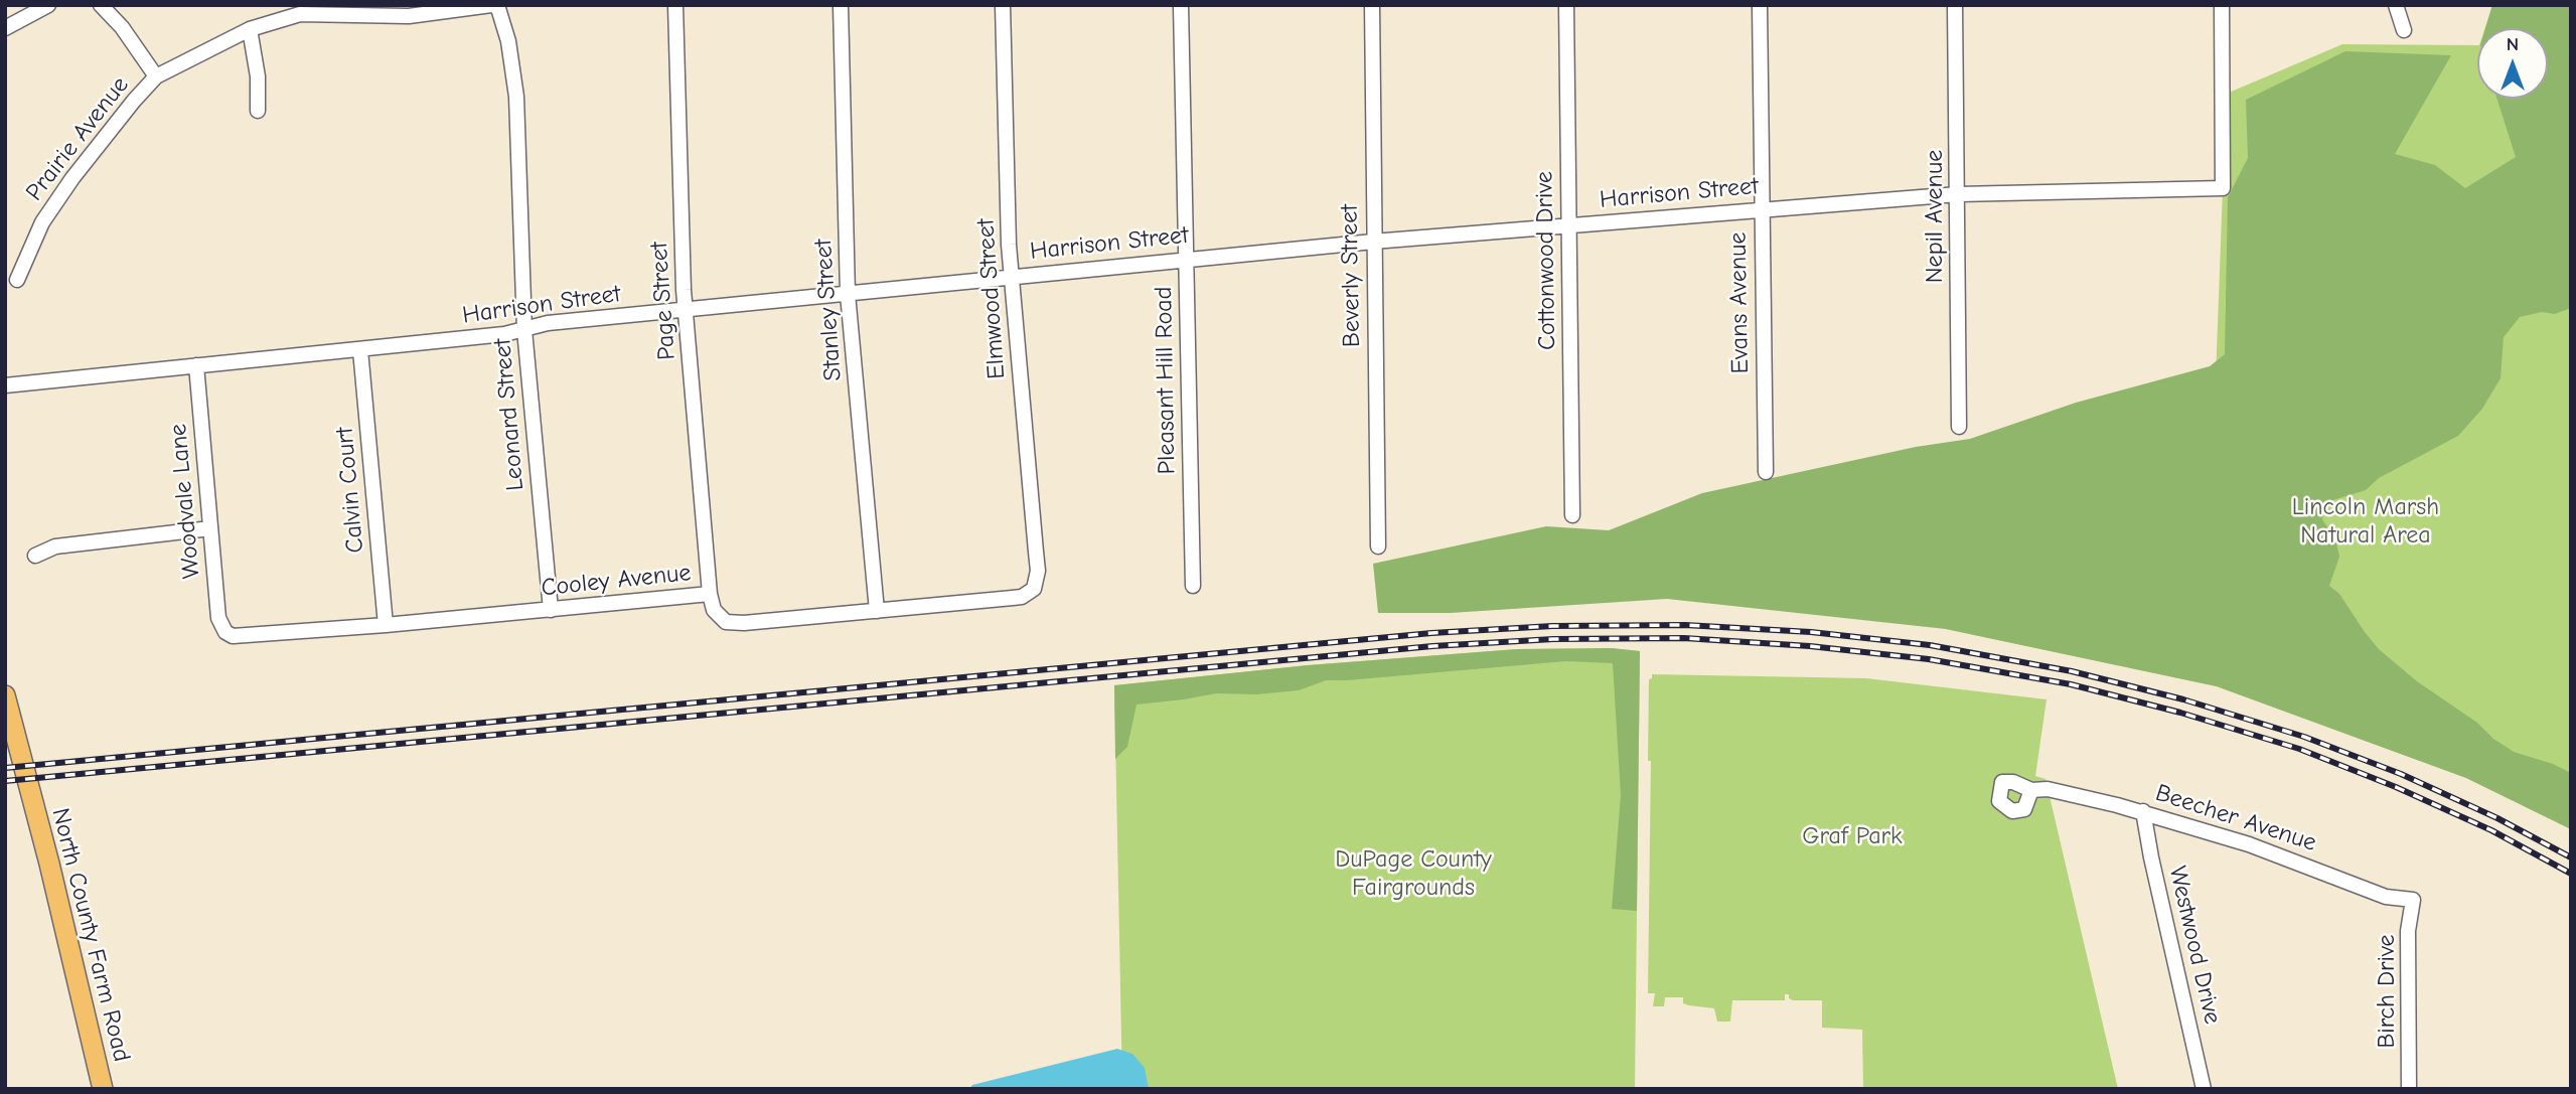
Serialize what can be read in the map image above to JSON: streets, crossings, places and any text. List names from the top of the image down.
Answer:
{
  "streets": {
    "main road": ["North County Farm Road"],
    "street": [
      "Prairie Avenue",
      "Harrison Street",
      "Nepil Avenue",
      "Cottonwood Drive",
      "Beverly Street",
      "Elmwood Street",
      "Page Street",
      "Evans Avenue",
      "Stanley Street",
      "Pleasant Hill Road",
      "Leonard Street",
      "Calvin Court",
      "Woodvale Lane",
      "Cooley Avenue",
      "Beecher Avenue",
      "Westwood Drive",
      "Birch Drive"
    ]
  },
  "crossings": [
    ["Harrison Street", "Nepil Avenue"],
    ["Harrison Street", "Cottonwood Drive"],
    ["Harrison Street", "Beverly Street"],
    ["Harrison Street", "Elmwood Street"],
    ["Harrison Street", "Page Street"],
    ["Harrison Street", "Evans Avenue"],
    ["Harrison Street", "Stanley Street"],
    ["Harrison Street", "Pleasant Hill Road"],
    ["Harrison Street", "Leonard Street"],
    ["Harrison Street", "Calvin Court"],
    ["Harrison Street", "Woodvale Lane"],
    ["Elmwood Street", "Cooley Avenue"],
    ["Page Street", "Cooley Avenue"],
    ["Stanley Street", "Cooley Avenue"],
    ["Leonard Street", "Cooley Avenue"],
    ["Calvin Court", "Cooley Avenue"],
    ["Woodvale Lane", "Cooley Avenue"],
    ["Beecher Avenue", "Westwood Drive"],
    ["Beecher Avenue", "Birch Drive"]
  ],
  "parks": ["Lincoln Marsh Natural Area", "Graf Park", "DuPage County Fairgrounds"],
  "north": "top"
}
